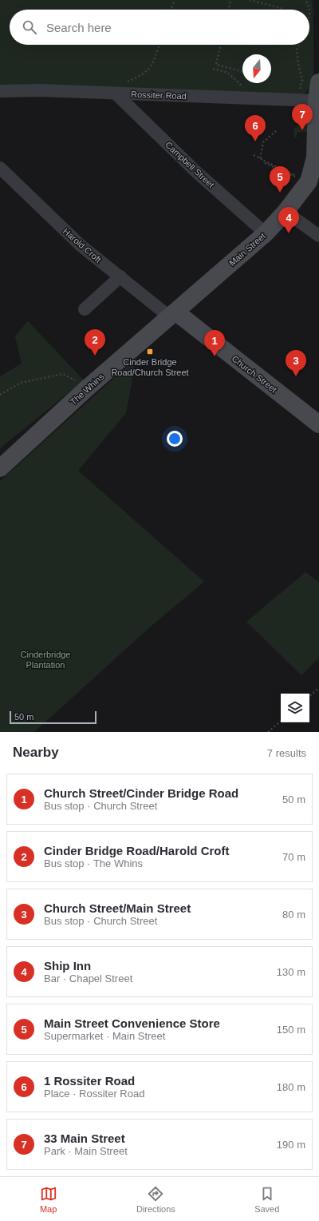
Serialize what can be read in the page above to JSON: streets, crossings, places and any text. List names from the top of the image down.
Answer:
{
  "streets": {
    "main road": ["Main Street", "Church Street", "The Whins"],
    "street": ["Rossiter Road", "Campbell Street", "Harold Croft"]
  },
  "crossings": [
    ["Rossiter Road", "Campbell Street"],
    ["Rossiter Road", "Main Street"],
    ["Campbell Street", "Main Street"],
    ["Harold Croft", "Main Street"],
    ["Harold Croft", "Church Street"],
    ["Harold Croft", "The Whins"],
    ["Main Street", "Church Street"],
    ["Main Street", "The Whins"],
    ["Church Street", "The Whins"]
  ],
  "parks": ["Cinderbridge Plantation"],
  "places": {
    "transit": ["Cinder Bridge Road/Church Street"]
  },
  "scale_bar": "50 m",
  "north": "bottom",
  "page": {
    "search": "Search here",
    "pins": [
      "7",
      "6",
      "5",
      "4",
      "2",
      "1",
      "3"
    ],
    "scale": "50 m",
    "heading": ["Nearby", "7 results"],
    "list": [
      {
        "mark": "1",
        "name": "Church Street/Cinder Bridge Road",
        "note": "Bus stop · Church Street",
        "value": "50 m"
      },
      {
        "mark": "2",
        "name": "Cinder Bridge Road/Harold Croft",
        "note": "Bus stop · The Whins",
        "value": "70 m"
      },
      {
        "mark": "3",
        "name": "Church Street/Main Street",
        "note": "Bus stop · Church Street",
        "value": "80 m"
      },
      {
        "mark": "4",
        "name": "Ship Inn",
        "note": "Bar · Chapel Street",
        "value": "130 m"
      },
      {
        "mark": "5",
        "name": "Main Street Convenience Store",
        "note": "Supermarket · Main Street",
        "value": "150 m"
      },
      {
        "mark": "6",
        "name": "1 Rossiter Road",
        "note": "Place · Rossiter Road",
        "value": "180 m"
      },
      {
        "mark": "7",
        "name": "33 Main Street",
        "note": "Park · Main Street",
        "value": "190 m"
      }
    ],
    "nav": ["Map", "Directions", "Saved"]
  }
}
